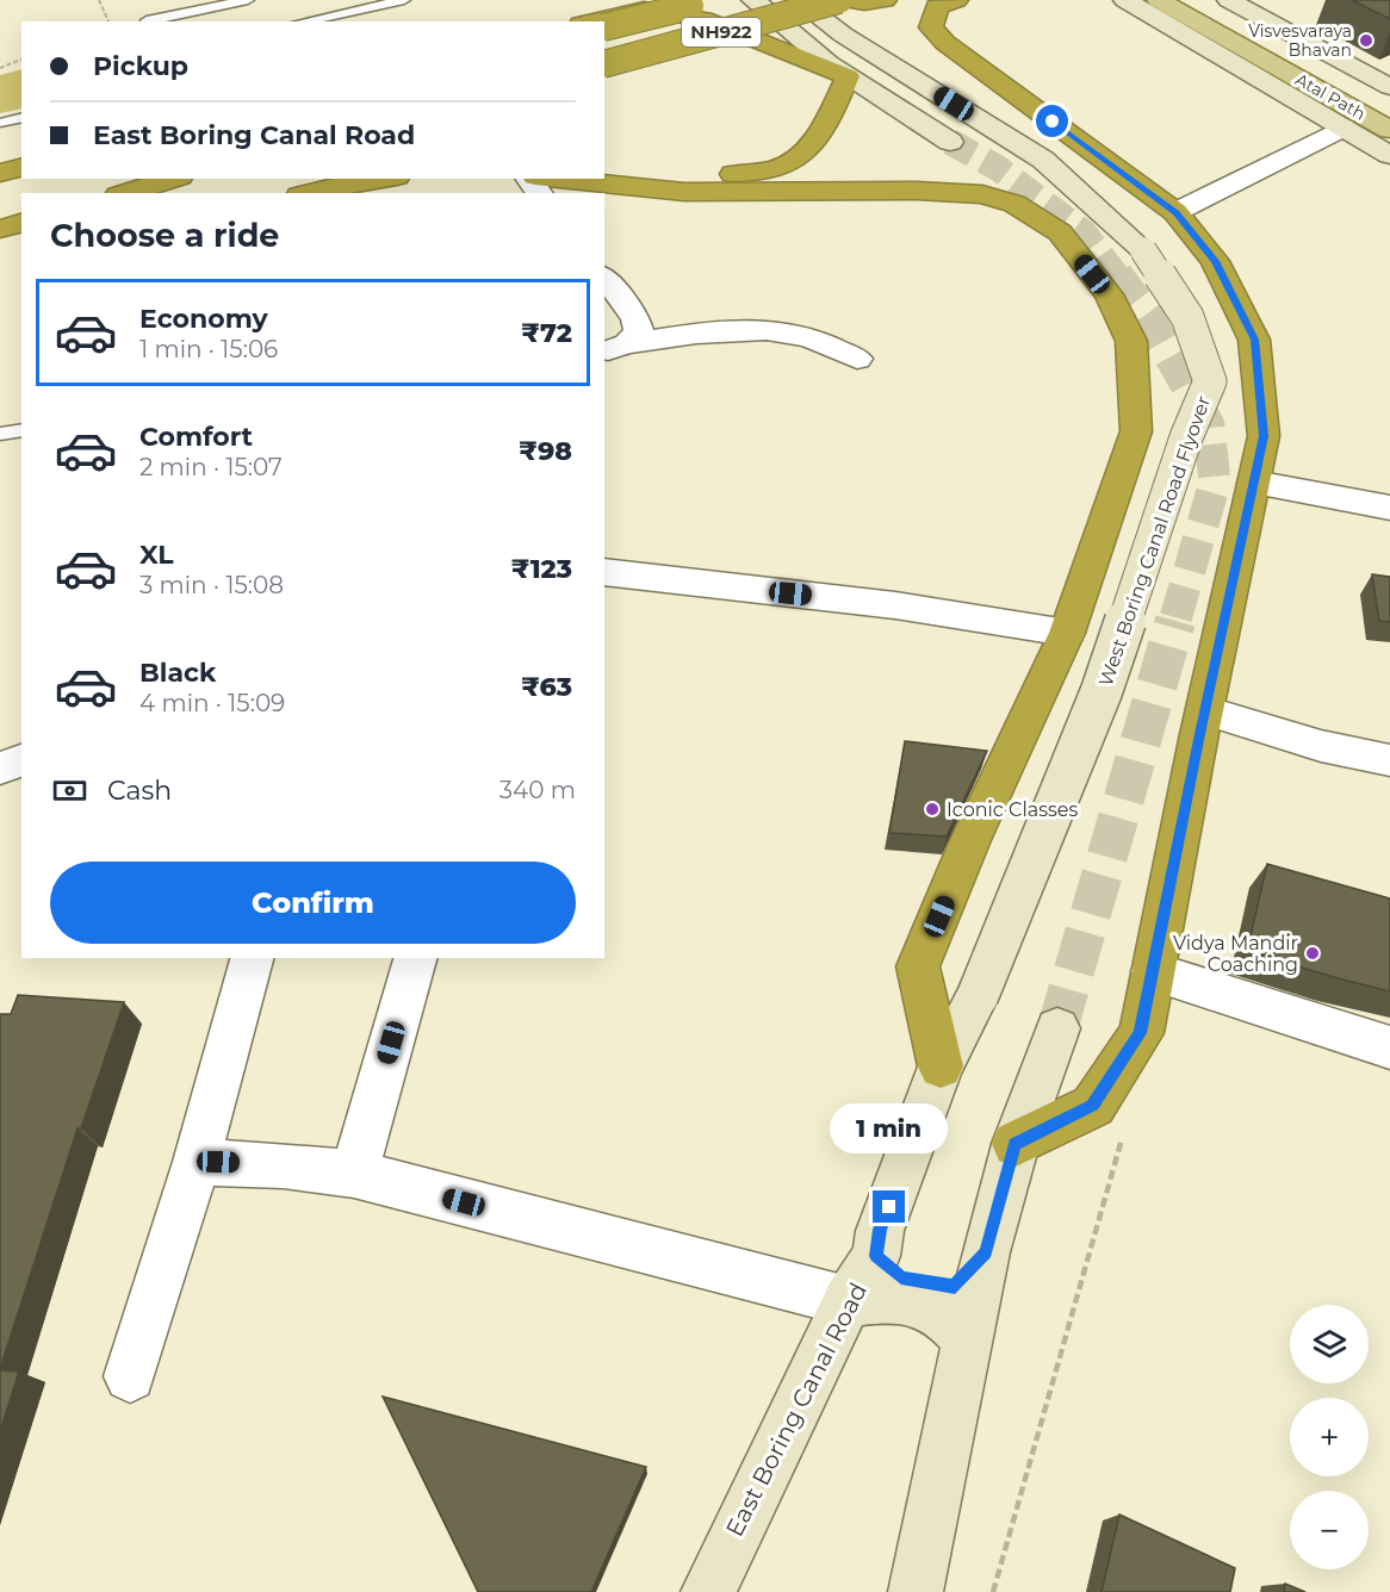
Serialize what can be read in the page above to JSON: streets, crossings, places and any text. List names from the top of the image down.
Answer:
{
  "streets": {
    "highway": ["NH922"],
    "main road": ["Atal Path", "West Boring Canal Road Flyover", "East Boring Canal Road"]
  },
  "crossings": [
    ["West Boring Canal Road Flyover", "East Boring Canal Road"]
  ],
  "places": ["Visvesvaraya Bhavan", "Iconic Classes", "Vidya Mandir Coaching"],
  "page": {
    "banner": ["Pickup", "East Boring Canal Road"],
    "heading": "Choose a ride",
    "list": [
      {
        "name": "Economy",
        "note": "1 min · 15:06",
        "value": "₹72"
      },
      {
        "name": "Comfort",
        "note": "2 min · 15:07",
        "value": "₹98"
      },
      {
        "name": "XL",
        "note": "3 min · 15:08",
        "value": "₹123"
      },
      {
        "name": "Black",
        "note": "4 min · 15:09",
        "value": "₹63"
      }
    ],
    "pay": ["Cash", "340 m"],
    "buttons": "Confirm",
    "bubble": "1 min",
    "map_buttons": ["+", "−"]
  }
}
